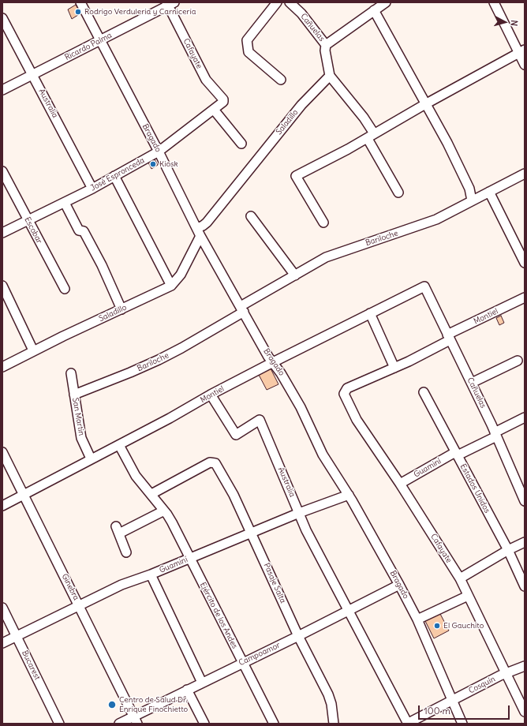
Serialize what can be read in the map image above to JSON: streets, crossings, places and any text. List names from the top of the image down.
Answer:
{
  "streets": {
    "street": [
      "Cañuelas",
      "Ricardo Palma",
      "Cafayate",
      "Australia",
      "Saladillo",
      "Bragado",
      "José Espronceda",
      "Escobar",
      "Bariloche",
      "Montiel",
      "San Martín",
      "Guaminí",
      "Estados Unidos",
      "Pasaje Salta",
      "Ginebra",
      "Ejército de los Andes",
      "Campoamor",
      "Bucarest",
      "Cosquín"
    ]
  },
  "crossings": [
    ["Cañuelas", "Saladillo"],
    ["Cañuelas", "Montiel"],
    ["Cañuelas", "Guaminí"],
    ["Ricardo Palma", "Cafayate"],
    ["Ricardo Palma", "Australia"],
    ["Ricardo Palma", "Bragado"],
    ["Cafayate", "José Espronceda"],
    ["Cafayate", "Montiel"],
    ["Cafayate", "Guaminí"],
    ["Cafayate", "Cosquín"],
    ["Australia", "José Espronceda"],
    ["Australia", "Montiel"],
    ["Australia", "Guaminí"],
    ["Australia", "Campoamor"],
    ["Australia", "Cosquín"],
    ["Saladillo", "Bragado"],
    ["Bragado", "José Espronceda"],
    ["Bragado", "Bariloche"],
    ["Bragado", "Montiel"],
    ["Bragado", "Guaminí"],
    ["Bragado", "Campoamor"],
    ["Bragado", "Cosquín"],
    ["José Espronceda", "Escobar"],
    ["Bariloche", "San Martín"],
    ["Montiel", "San Martín"],
    ["Montiel", "Ginebra"],
    ["Montiel", "Ejército de los Andes"],
    ["Guaminí", "Estados Unidos"],
    ["Guaminí", "Pasaje Salta"],
    ["Guaminí", "Ginebra"],
    ["Guaminí", "Ejército de los Andes"],
    ["Guaminí", "Bucarest"],
    ["Pasaje Salta", "Ejército de los Andes"],
    ["Pasaje Salta", "Campoamor"],
    ["Ginebra", "Campoamor"],
    ["Ejército de los Andes", "Campoamor"]
  ],
  "places": [
    "Rodrigo Verdulería y Carnicería",
    "Kiosk",
    "El Gauchito",
    "Centro de Salud Dr. Enrique Finochietto"
  ],
  "scale_bar": "100 m",
  "north": "right"
}
